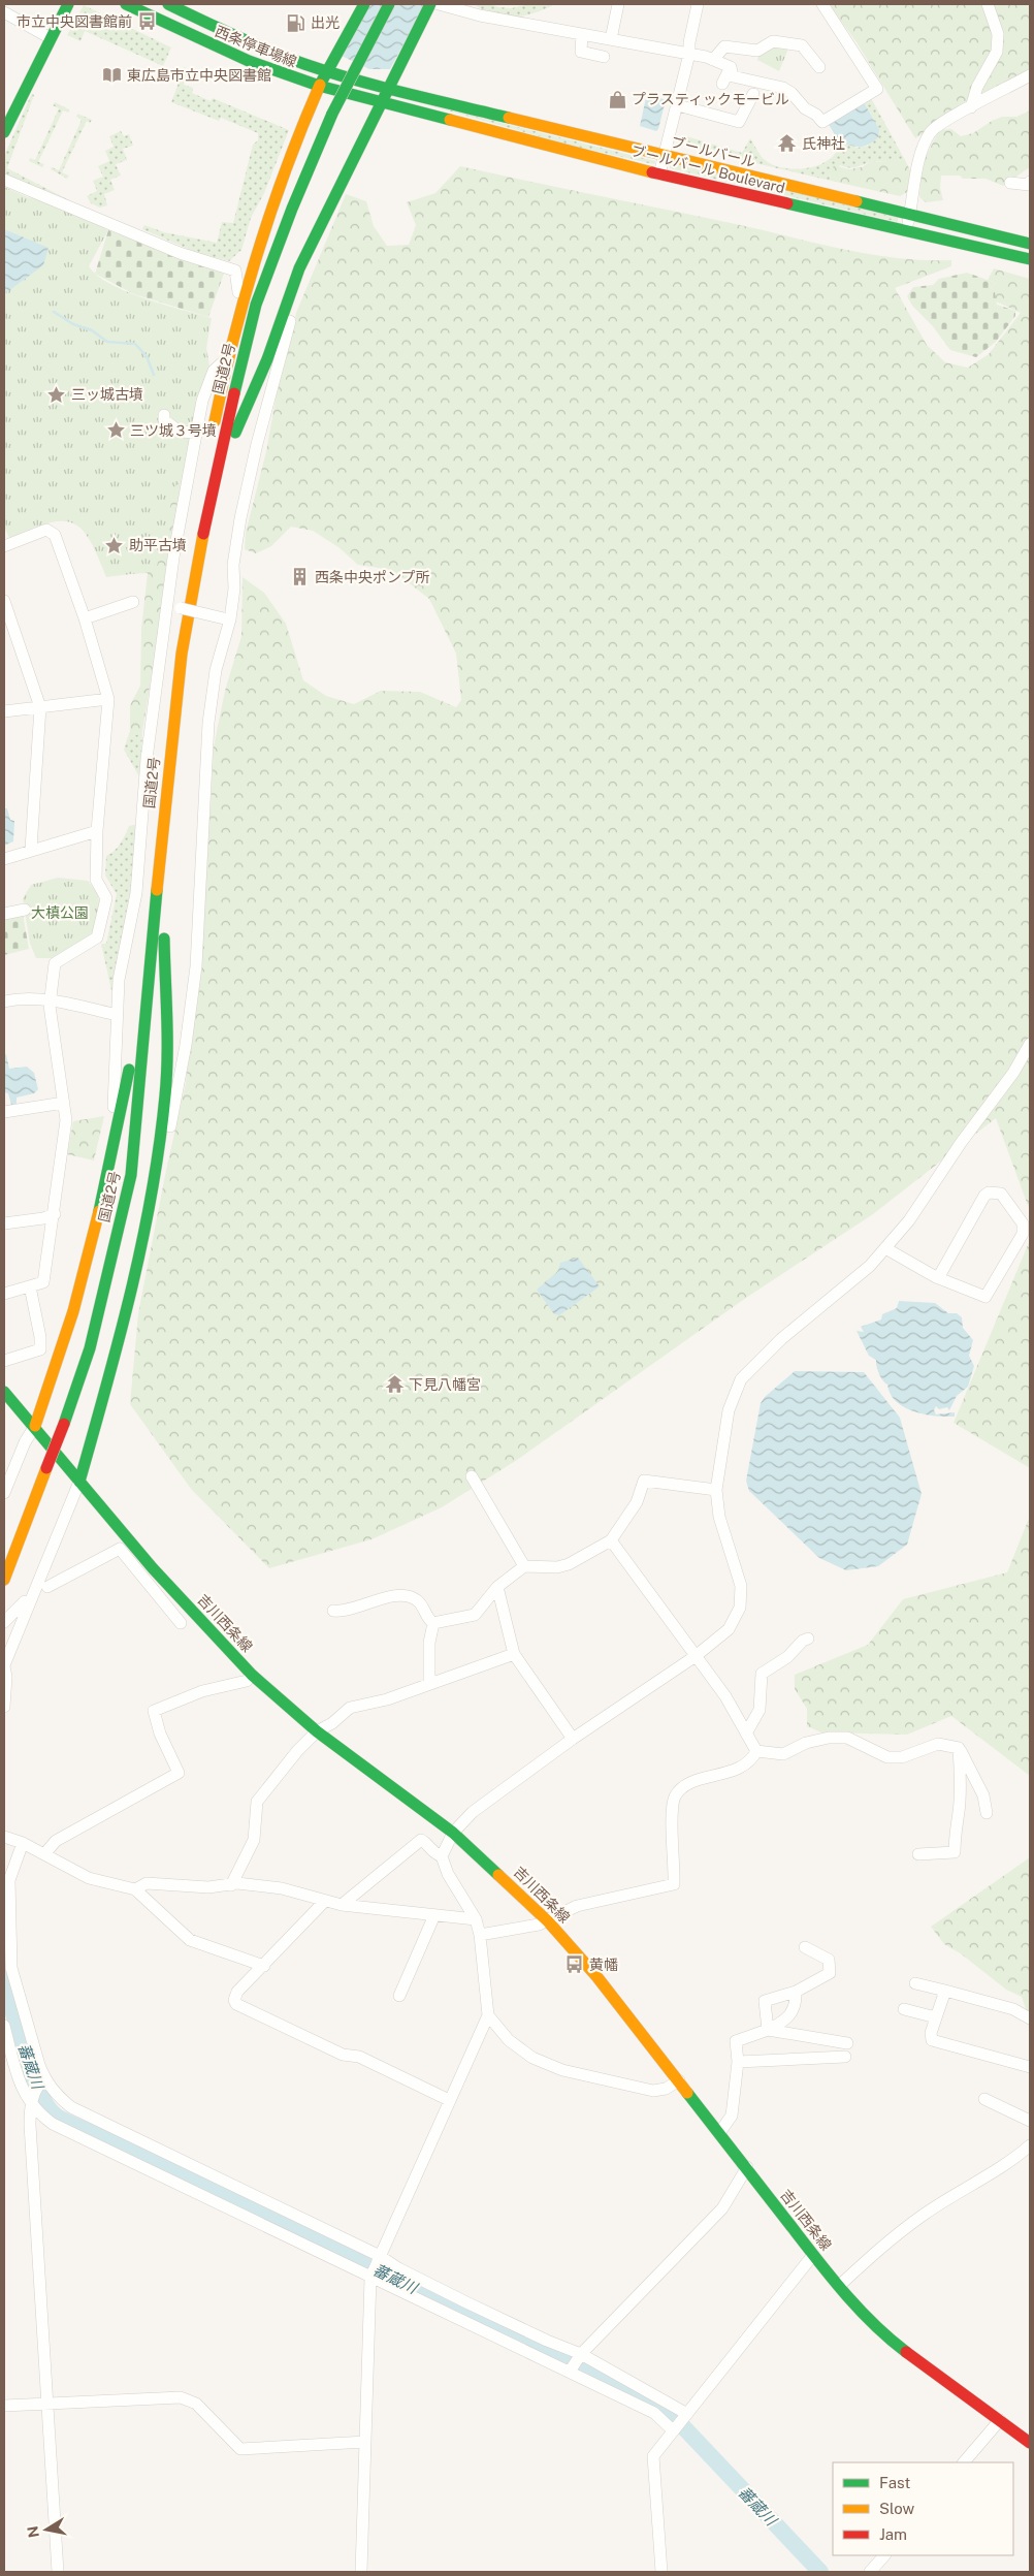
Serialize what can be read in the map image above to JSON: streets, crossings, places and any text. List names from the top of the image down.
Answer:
{
  "streets": {
    "main road": [
      "西条停車場線",
      "ブールバール",
      "ブールバール Boulevard",
      "国道2号",
      "吉川西条線"
    ]
  },
  "crossings": [
    ["西条停車場線", "ブールバール"],
    ["西条停車場線", "ブールバール Boulevard"]
  ],
  "water": ["蕃蔵川"],
  "parks": ["大槙公園"],
  "places": {
    "bus stop": ["市立中央図書館前", "黄幡"],
    "fuel station": ["出光"],
    "library": ["東広島市立中央図書館"],
    "shop": ["プラスティックモービル"],
    "temple": ["氏神社", "下見八幡宮"],
    "place": ["三ッ城古墳", "三ツ城３号墳", "助平古墳"],
    "building": ["西条中央ポンプ所"]
  },
  "legend": ["Fast", "Slow", "Jam"],
  "north": "left"
}
